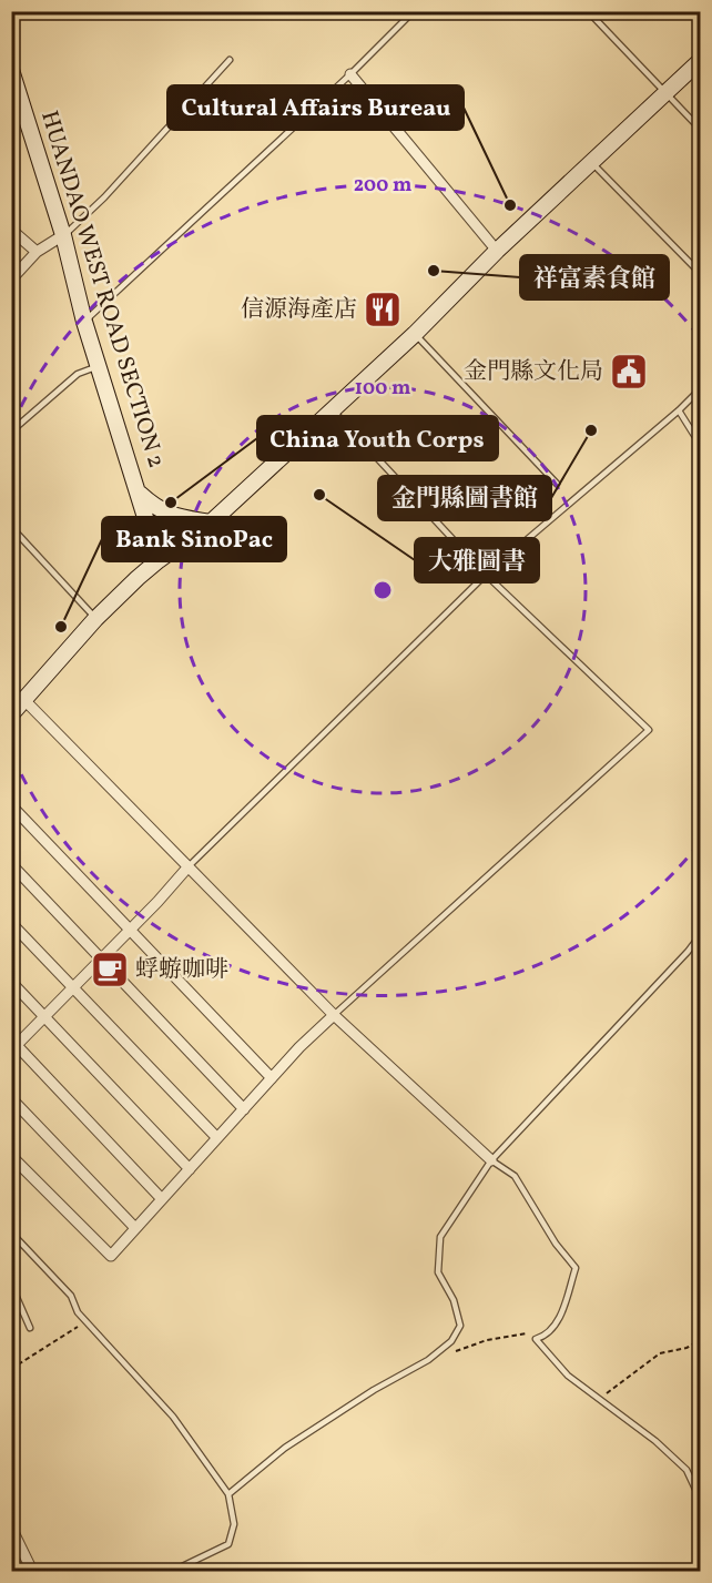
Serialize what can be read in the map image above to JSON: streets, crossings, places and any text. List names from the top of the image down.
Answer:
{
  "streets": {
    "main road": ["HUANDAO WEST ROAD SECTION 2"]
  },
  "places": {
    "other": [
      "Cultural Affairs Bureau",
      "祥富素食館",
      "金門縣圖書館",
      "大雅圖書",
      "China Youth Corps",
      "Bank SinoPac"
    ],
    "restaurant": ["信源海產店"],
    "public building": ["金門縣文化局"],
    "cafe": ["蜉蝣咖啡"]
  },
  "rings": ["200 m", "100 m"]
}
